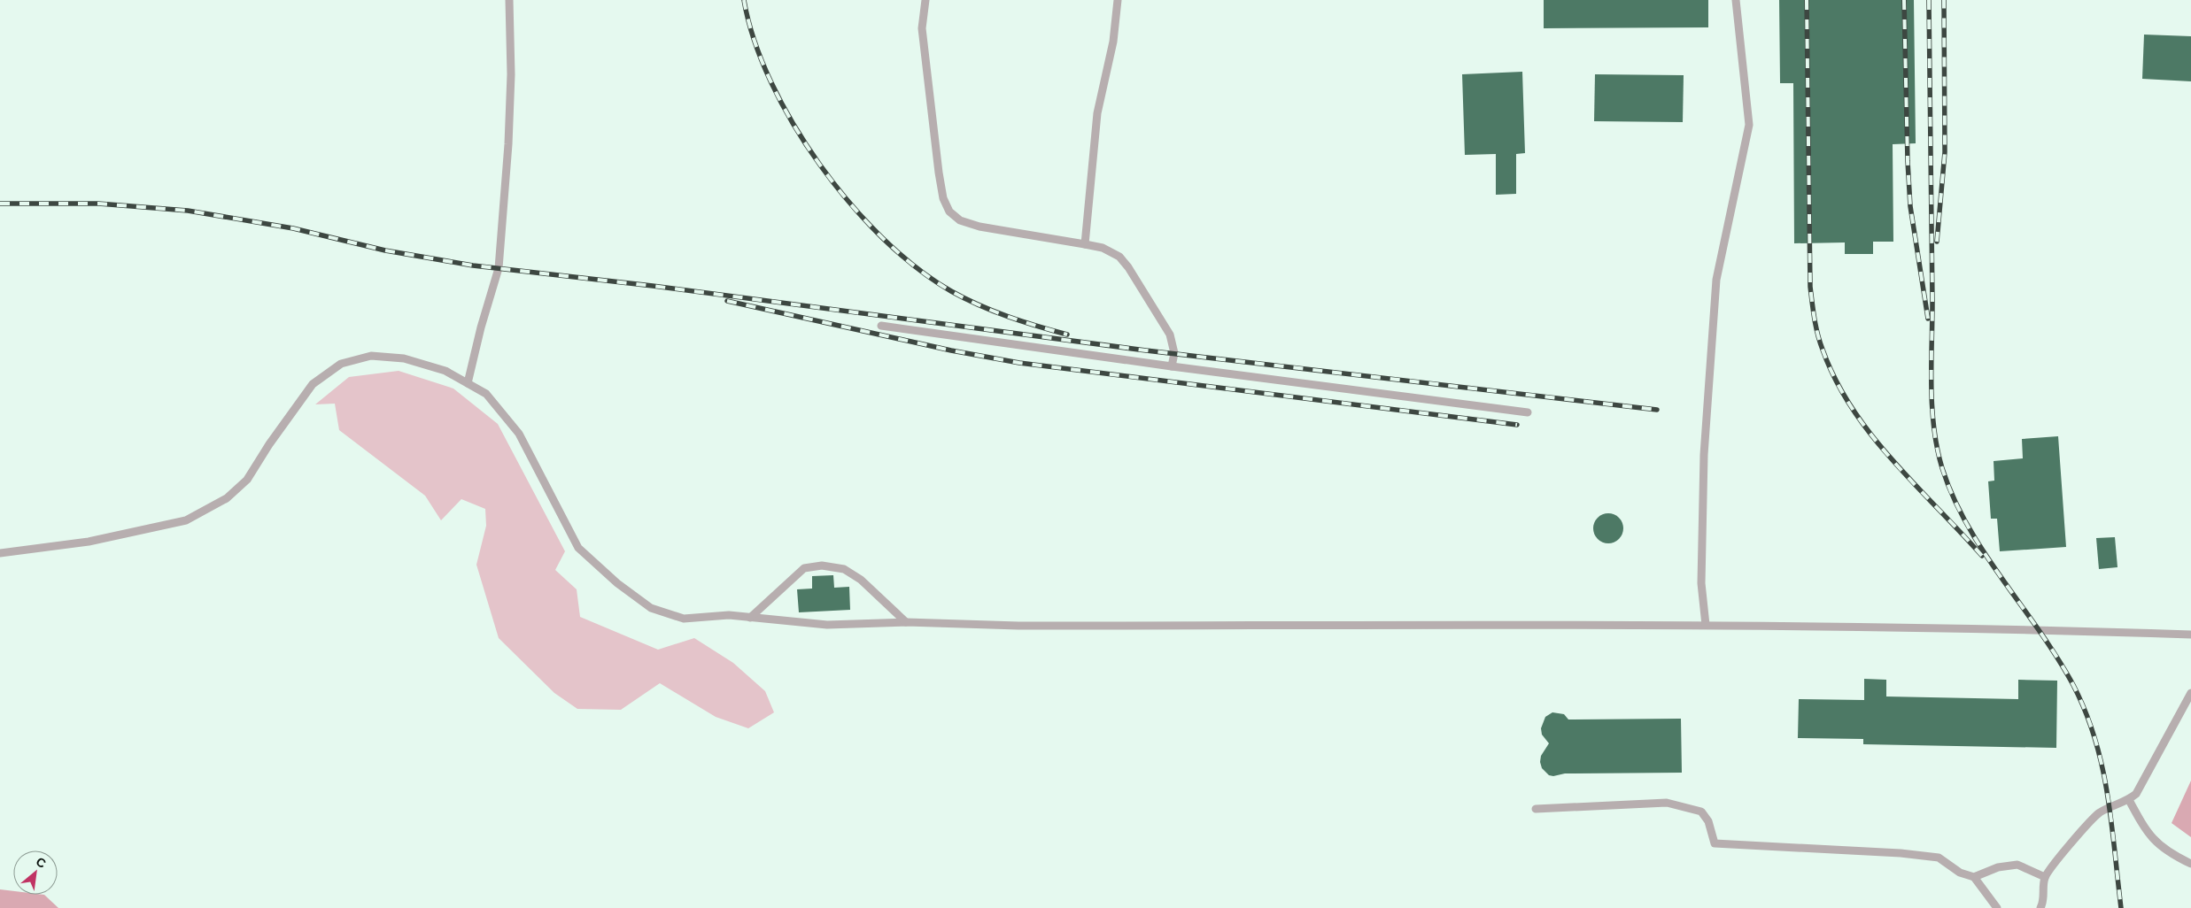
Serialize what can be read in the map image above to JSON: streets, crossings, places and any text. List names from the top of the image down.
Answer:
{
  "north": "top right"
}
